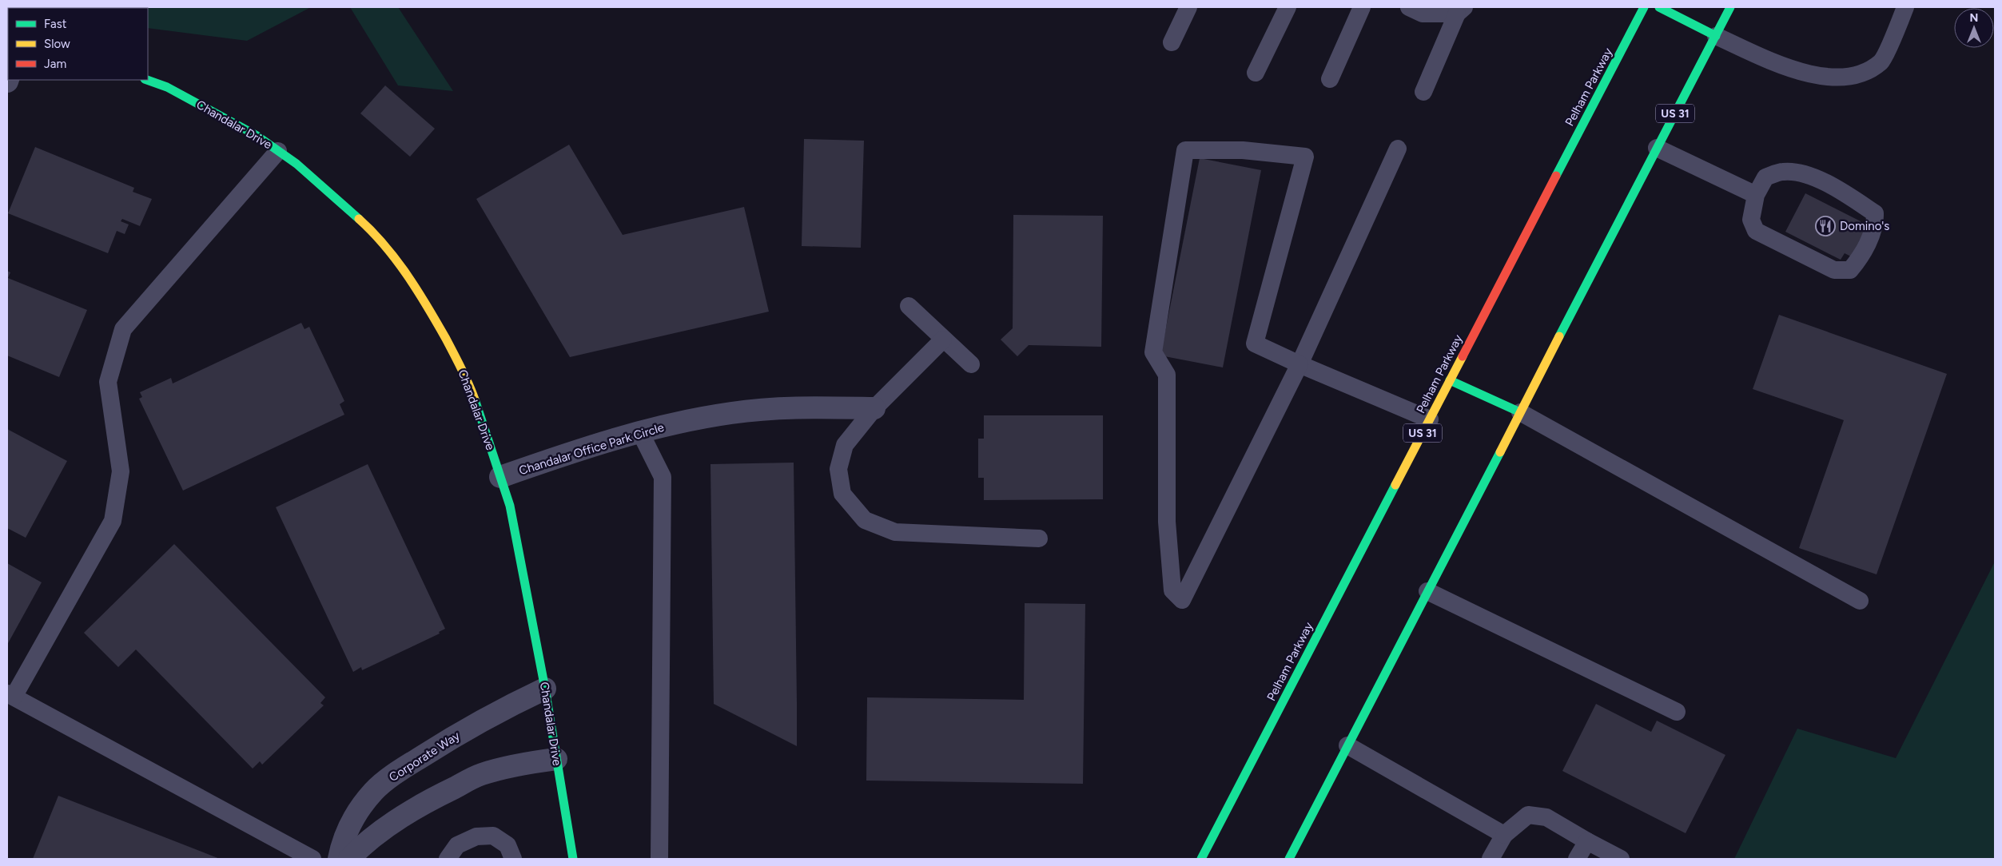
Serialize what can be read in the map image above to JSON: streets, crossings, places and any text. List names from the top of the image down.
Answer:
{
  "streets": {
    "main road": ["Pelham Parkway", "US 31", "Chandalar Drive"],
    "street": ["Chandalar Office Park Circle", "Corporate Way"]
  },
  "crossings": [
    ["Chandalar Drive", "Chandalar Office Park Circle"],
    ["Chandalar Drive", "Corporate Way"]
  ],
  "places": {
    "restaurant": ["Domino's"]
  },
  "legend": ["Fast", "Slow", "Jam"],
  "north": "top"
}
